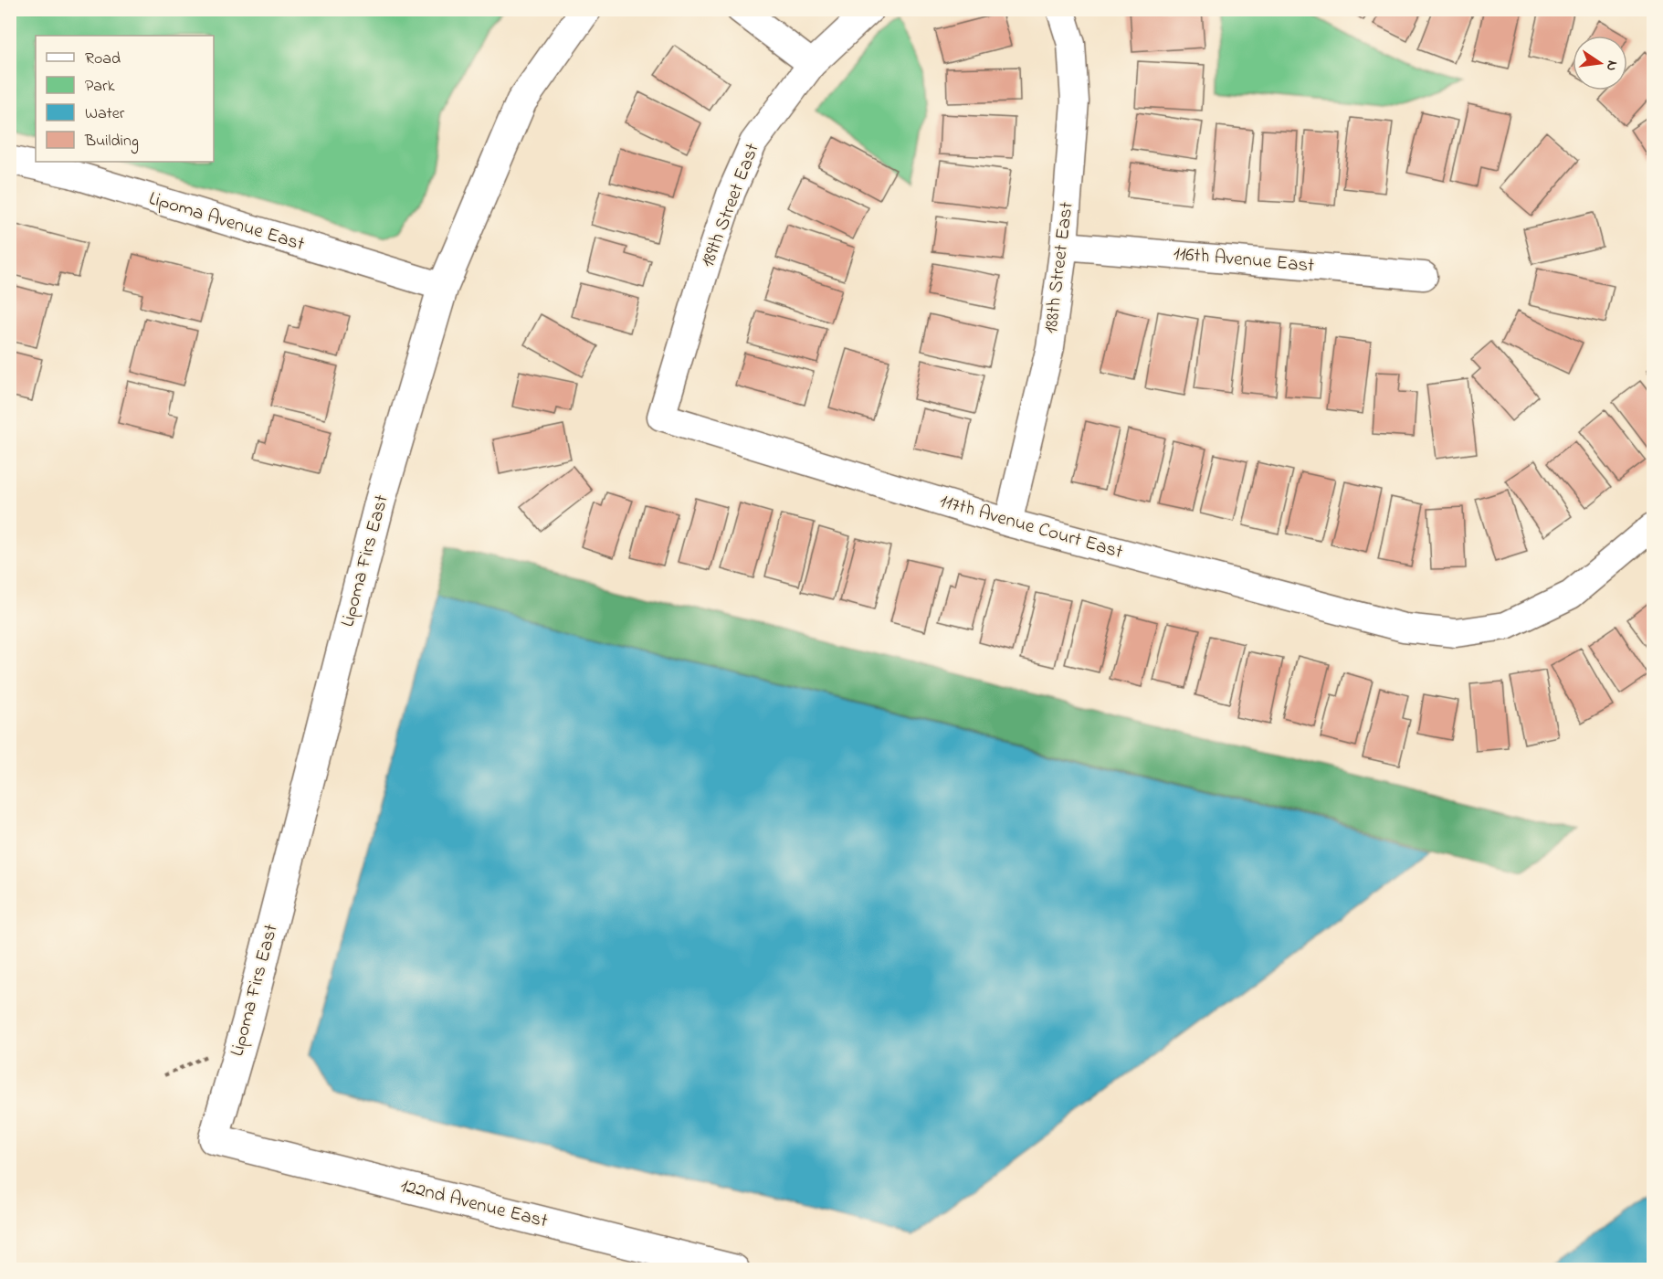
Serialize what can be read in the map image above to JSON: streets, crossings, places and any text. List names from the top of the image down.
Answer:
{
  "streets": {
    "street": [
      "189th Street East",
      "Lipoma Avenue East",
      "116th Avenue East",
      "188th Street East",
      "117th Avenue Court East",
      "Lipoma Firs East",
      "122nd Avenue East"
    ]
  },
  "crossings": [
    ["189th Street East", "117th Avenue Court East"],
    ["Lipoma Avenue East", "Lipoma Firs East"],
    ["116th Avenue East", "188th Street East"],
    ["188th Street East", "117th Avenue Court East"],
    ["Lipoma Firs East", "122nd Avenue East"]
  ],
  "legend": [
    "Road",
    "Park",
    "Water",
    "Building"
  ],
  "north": "right"
}
